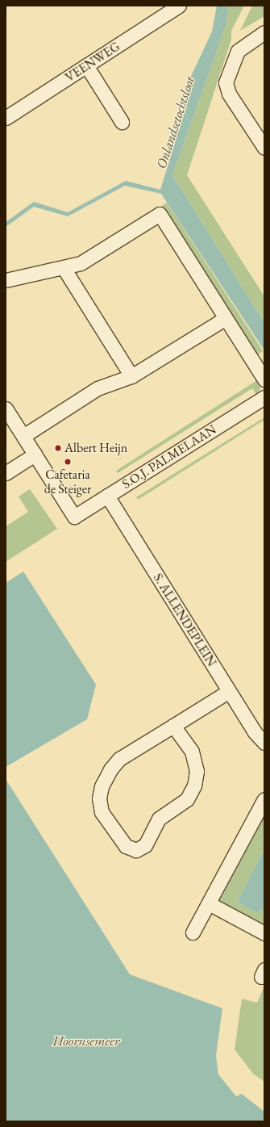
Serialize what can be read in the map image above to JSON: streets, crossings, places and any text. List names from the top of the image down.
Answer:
{
  "streets": {
    "street": ["VEENWEG", "S.O.J. PALMELAAN", "S. ALLENDEPLEIN"]
  },
  "crossings": [
    ["S.O.J. PALMELAAN", "S. ALLENDEPLEIN"]
  ],
  "water": ["Onlandsetochtsloot", "Hoornsemeer"],
  "places": ["Albert Heijn", "Cafetaria de Steiger"]
}
